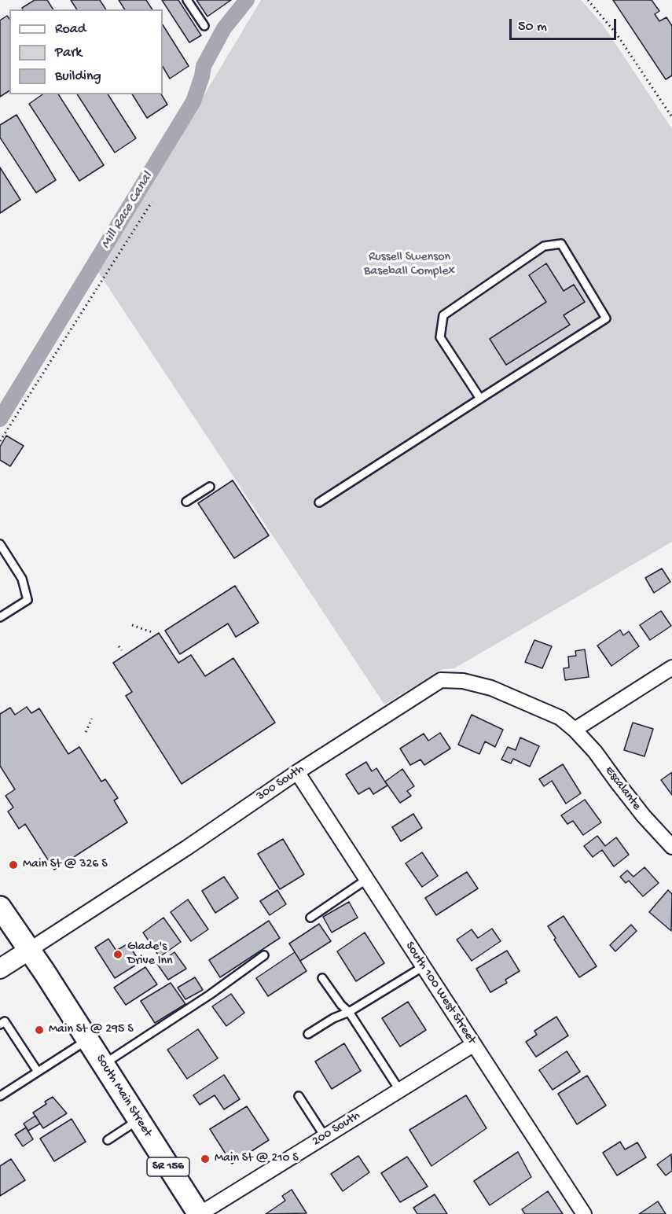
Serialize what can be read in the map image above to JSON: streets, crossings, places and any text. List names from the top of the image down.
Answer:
{
  "streets": {
    "main road": ["300 South", "South Main Street", "SR 156"],
    "street": ["Escalante", "South 100 West Street", "200 South"]
  },
  "crossings": [
    ["300 South", "Escalante"],
    ["300 South", "South 100 West Street"],
    ["300 South", "South Main Street"],
    ["South 100 West Street", "200 South"],
    ["South Main Street", "200 South"]
  ],
  "water": ["Mill Race Canal"],
  "parks": ["Russell Swenson Baseball Complex"],
  "places": [
    "Main St @ 326 S",
    "Glade's Drive Inn",
    "Main St @ 295 S",
    "Main St @ 210 S"
  ],
  "legend": ["Road", "Park", "Building"],
  "scale_bar": "50 m"
}
